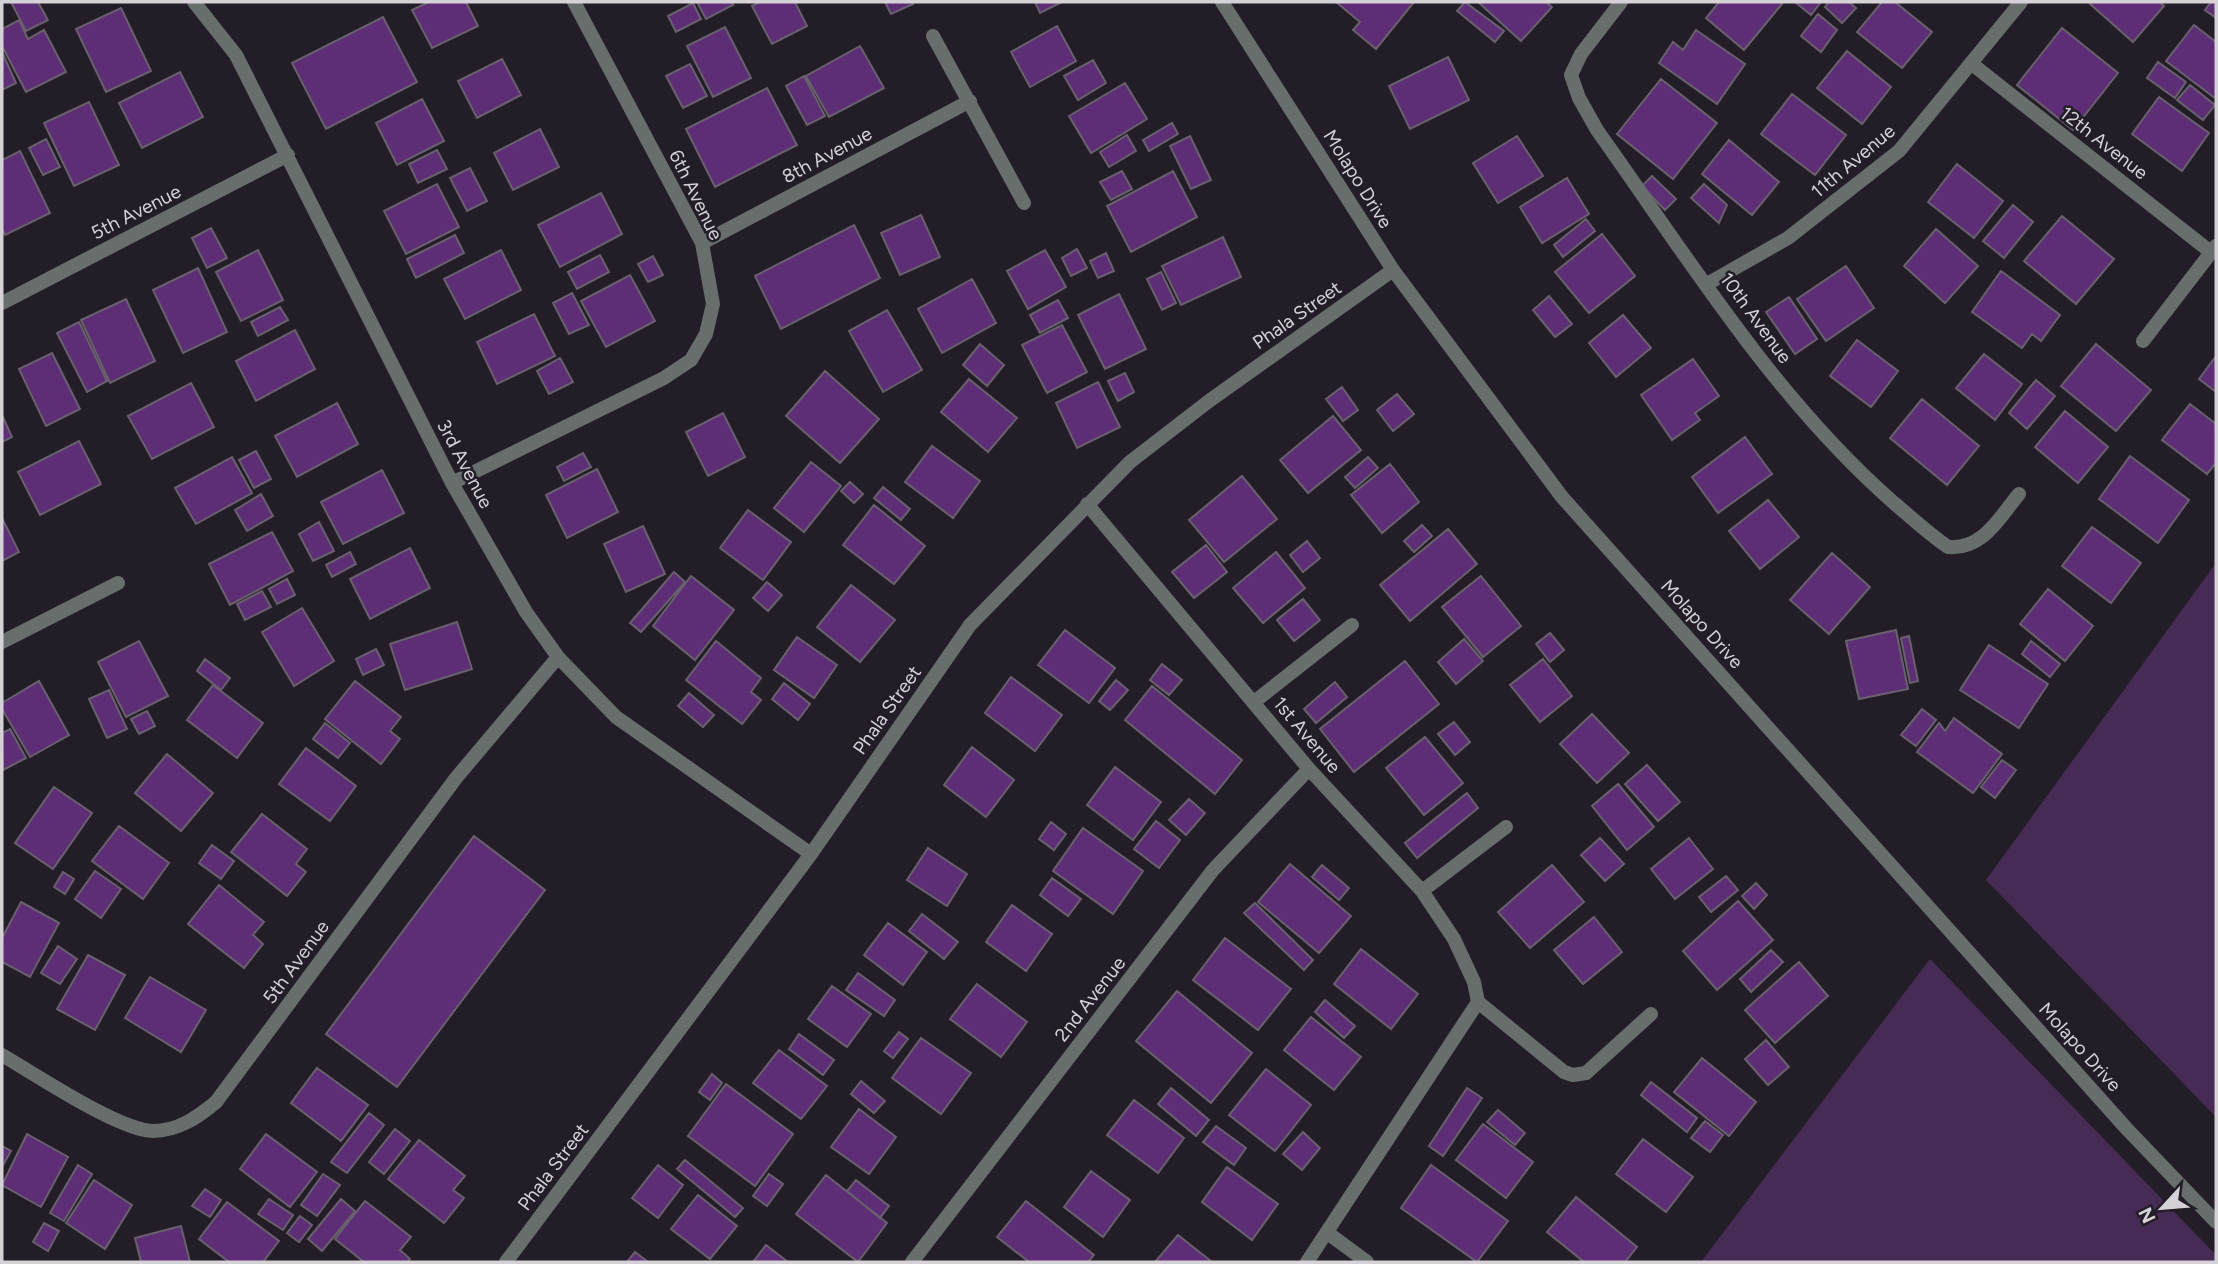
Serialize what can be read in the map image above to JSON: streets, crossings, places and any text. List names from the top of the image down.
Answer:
{
  "streets": {
    "street": [
      "12th Avenue",
      "8th Avenue",
      "11th Avenue",
      "Molapo Drive",
      "6th Avenue",
      "5th Avenue",
      "Phala Street",
      "10th Avenue",
      "3rd Avenue",
      "1st Avenue",
      "2nd Avenue"
    ]
  },
  "crossings": [
    ["12th Avenue", "11th Avenue"],
    ["8th Avenue", "6th Avenue"],
    ["11th Avenue", "10th Avenue"],
    ["Molapo Drive", "Phala Street"],
    ["6th Avenue", "3rd Avenue"],
    ["5th Avenue", "3rd Avenue"],
    ["Phala Street", "3rd Avenue"],
    ["Phala Street", "1st Avenue"],
    ["1st Avenue", "2nd Avenue"]
  ],
  "north": "bottom left"
}
